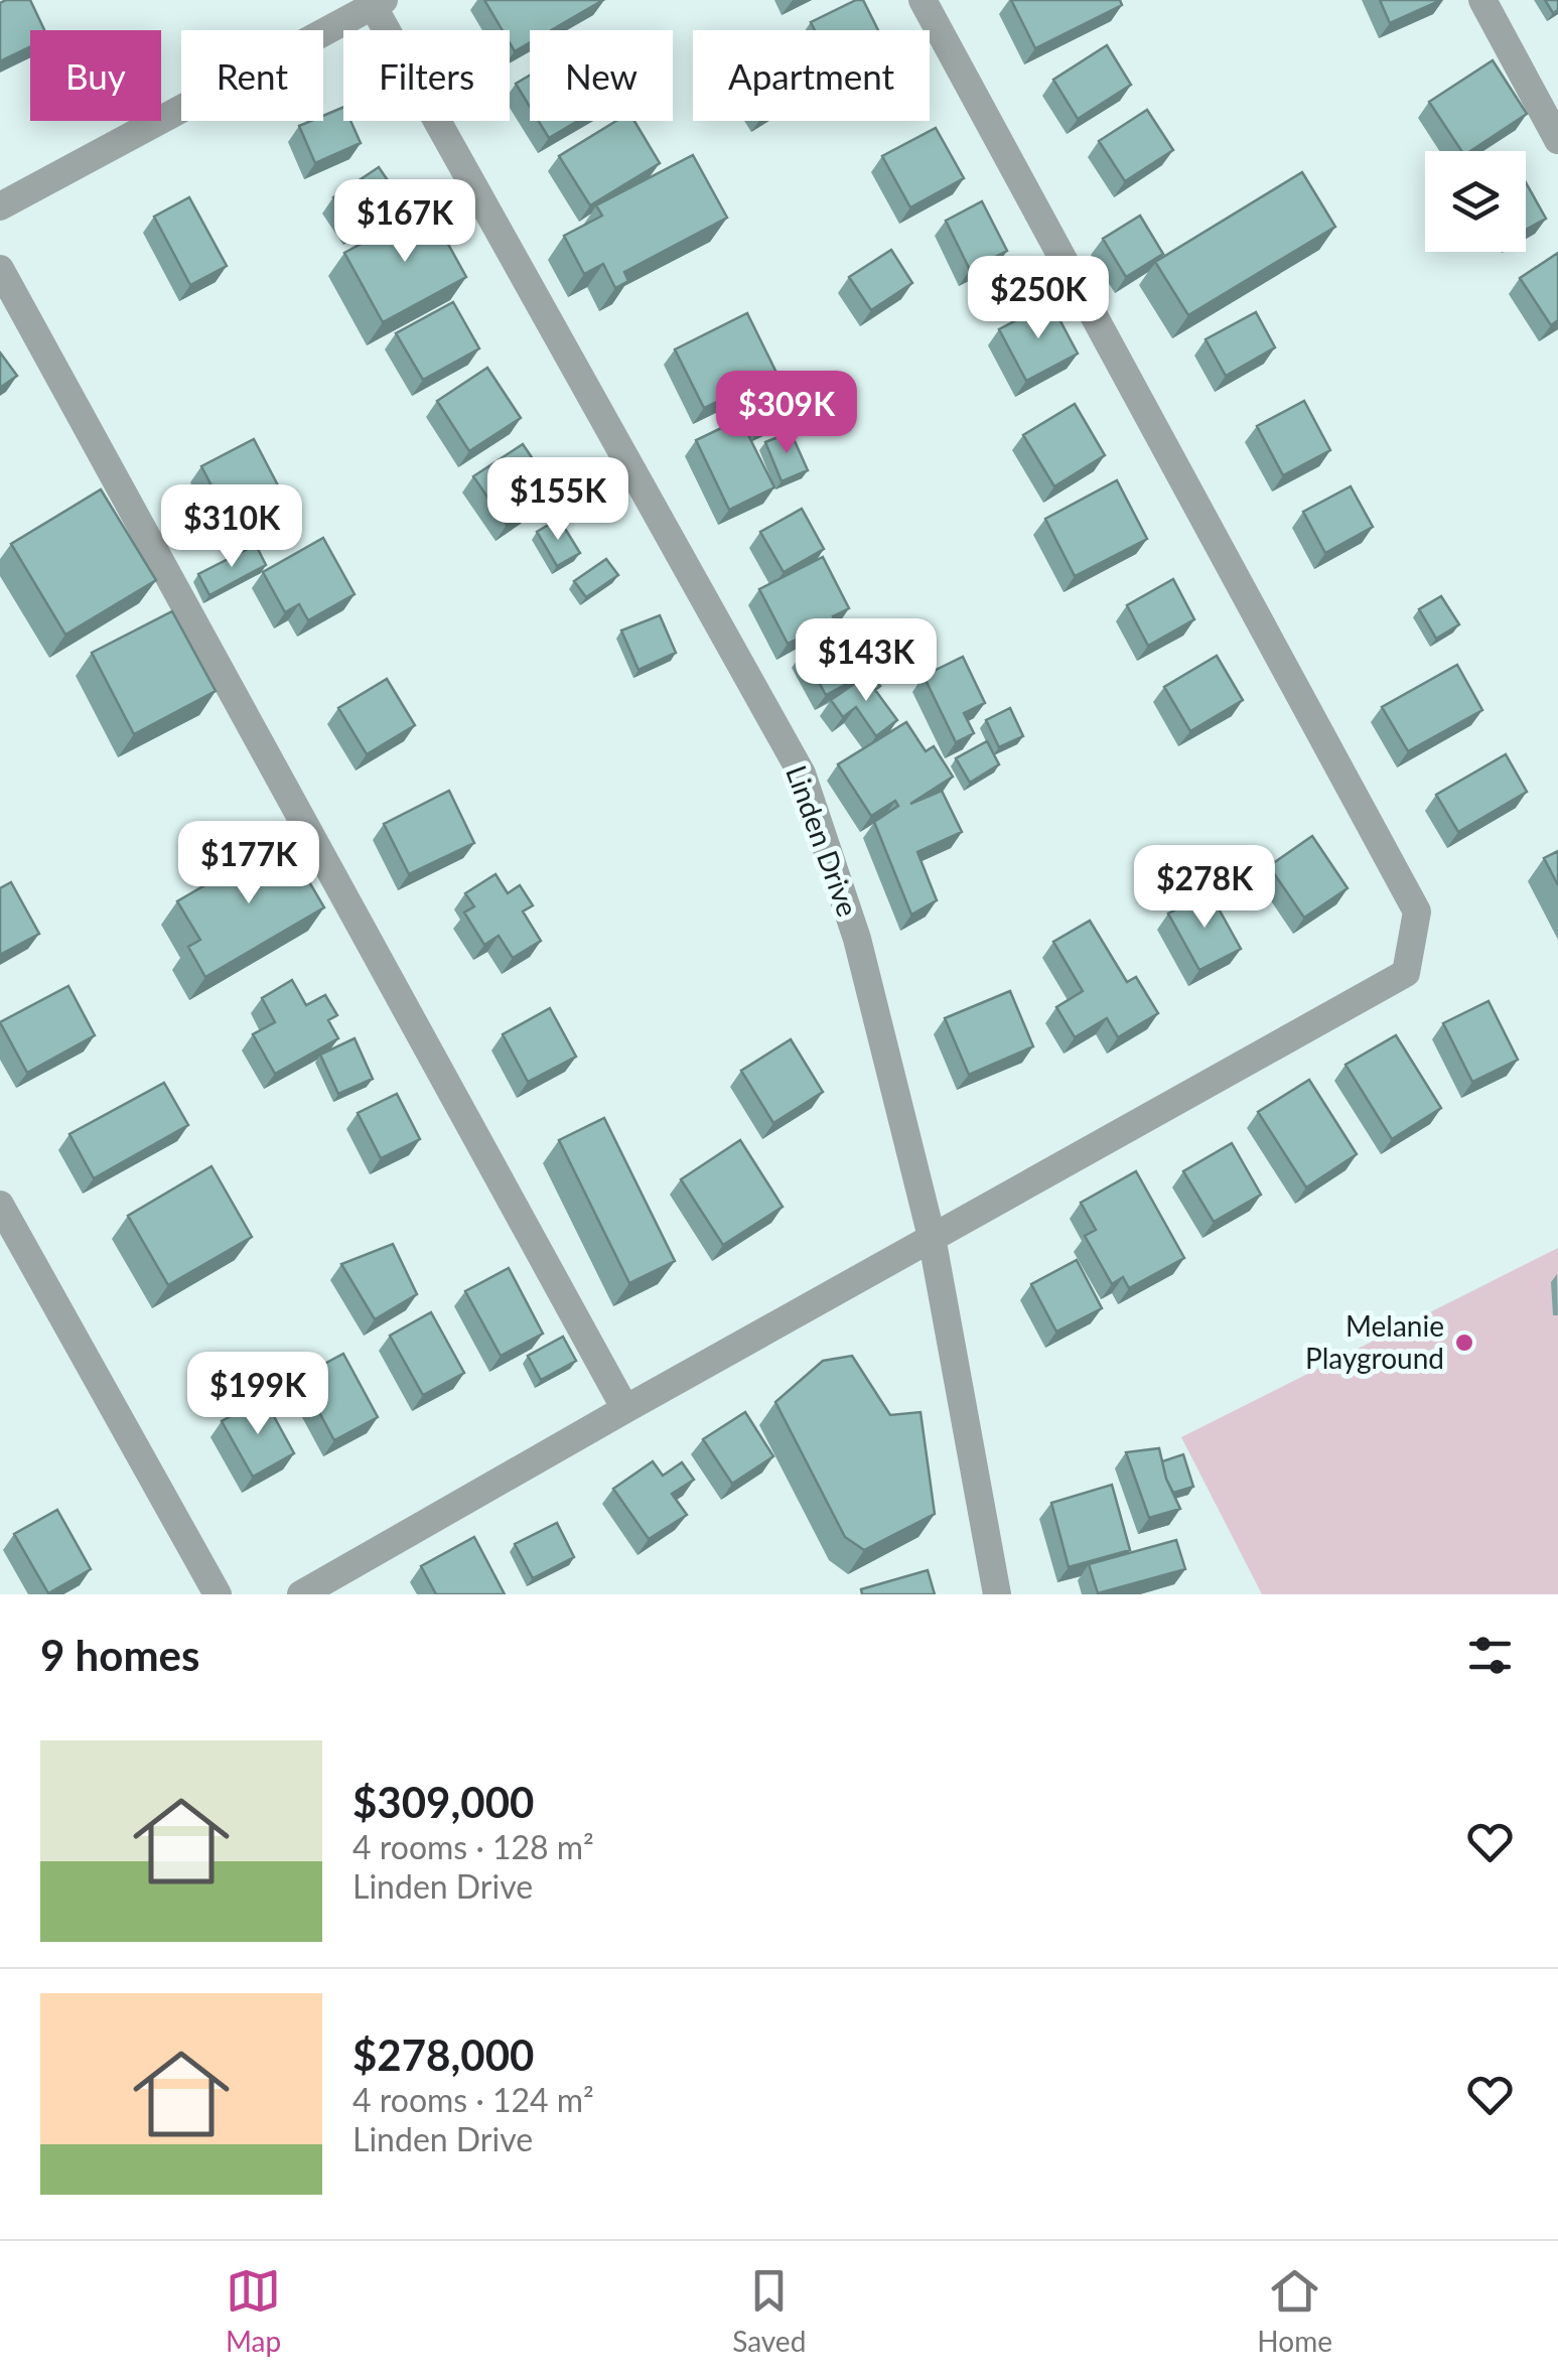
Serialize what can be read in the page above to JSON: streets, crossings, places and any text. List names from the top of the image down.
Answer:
{
  "streets": {
    "street": ["Linden Drive"]
  },
  "places": ["Melanie Playground"],
  "page": {
    "chip": [
      "Buy",
      "Rent",
      "Filters",
      "New",
      "Apartment"
    ],
    "price": [
      "$167K",
      "$250K",
      "$309K",
      "$155K",
      "$310K",
      "$143K",
      "$177K",
      "$278K",
      "$199K"
    ],
    "heading": "9 homes",
    "list": [
      {
        "name": "$309,000",
        "note": "4 rooms · 128 m² · Linden Drive"
      },
      {
        "name": "$278,000",
        "note": "4 rooms · 124 m² · Linden Drive"
      }
    ],
    "tabs": ["Map", "Saved", "Home"]
  }
}
